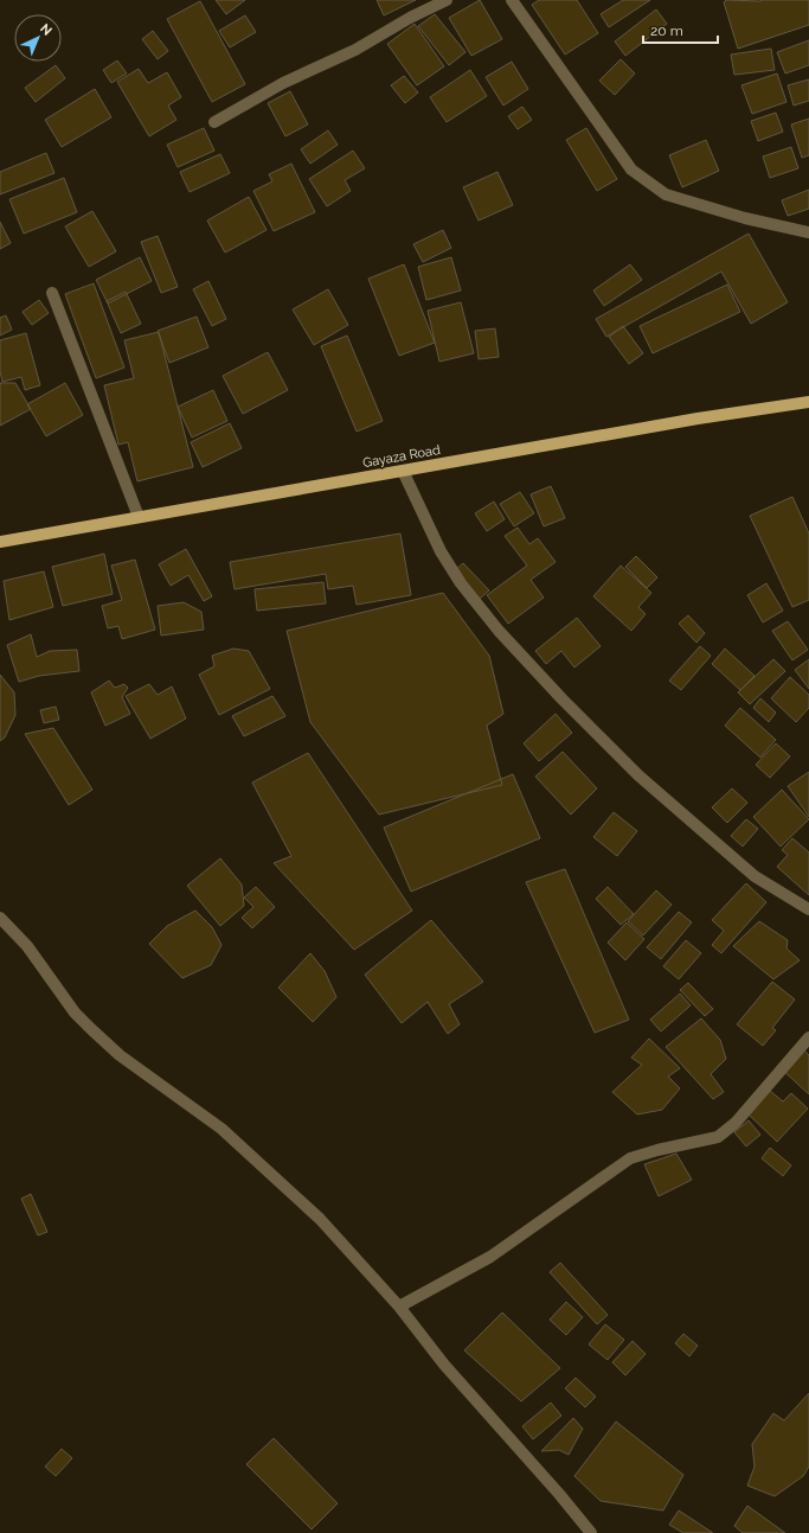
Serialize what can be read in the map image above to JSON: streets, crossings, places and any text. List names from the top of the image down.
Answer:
{
  "streets": {
    "main road": ["Gayaza Road"]
  },
  "scale_bar": "20 m",
  "north": "top right"
}
